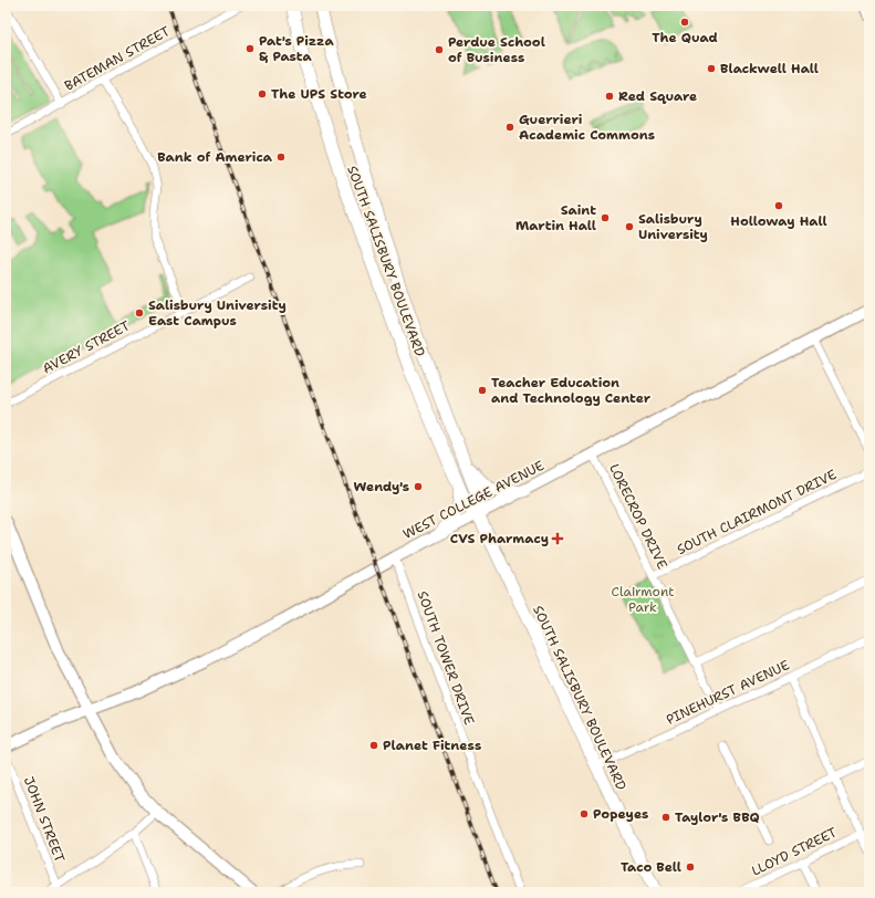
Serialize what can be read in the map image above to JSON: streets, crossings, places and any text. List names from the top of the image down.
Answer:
{
  "streets": {
    "main road": ["SOUTH SALISBURY BOULEVARD"],
    "street": [
      "BATEMAN STREET",
      "AVERY STREET",
      "WEST COLLEGE AVENUE",
      "SOUTH CLAIRMONT DRIVE",
      "LORECROP DRIVE",
      "SOUTH TOWER DRIVE",
      "PINEHURST AVENUE",
      "JOHN STREET",
      "LLOYD STREET"
    ]
  },
  "crossings": [
    ["SOUTH SALISBURY BOULEVARD", "WEST COLLEGE AVENUE"],
    ["SOUTH SALISBURY BOULEVARD", "PINEHURST AVENUE"],
    ["WEST COLLEGE AVENUE", "LORECROP DRIVE"],
    ["WEST COLLEGE AVENUE", "SOUTH TOWER DRIVE"],
    ["SOUTH CLAIRMONT DRIVE", "LORECROP DRIVE"],
    ["LORECROP DRIVE", "PINEHURST AVENUE"]
  ],
  "parks": ["Clairmont Park"],
  "places": {
    "other": [
      "The Quad",
      "Pat's Pizza & Pasta",
      "Perdue School of Business",
      "Blackwell Hall",
      "The UPS Store",
      "Red Square",
      "Guerrieri Academic Commons",
      "Bank of America",
      "Holloway Hall",
      "Saint Martin Hall",
      "Salisbury University",
      "Salisbury University East Campus",
      "Teacher Education and Technology Center",
      "Wendy's",
      "Planet Fitness",
      "Popeyes",
      "Taylor's BBQ",
      "Taco Bell"
    ],
    "health": ["CVS Pharmacy"]
  }
}
